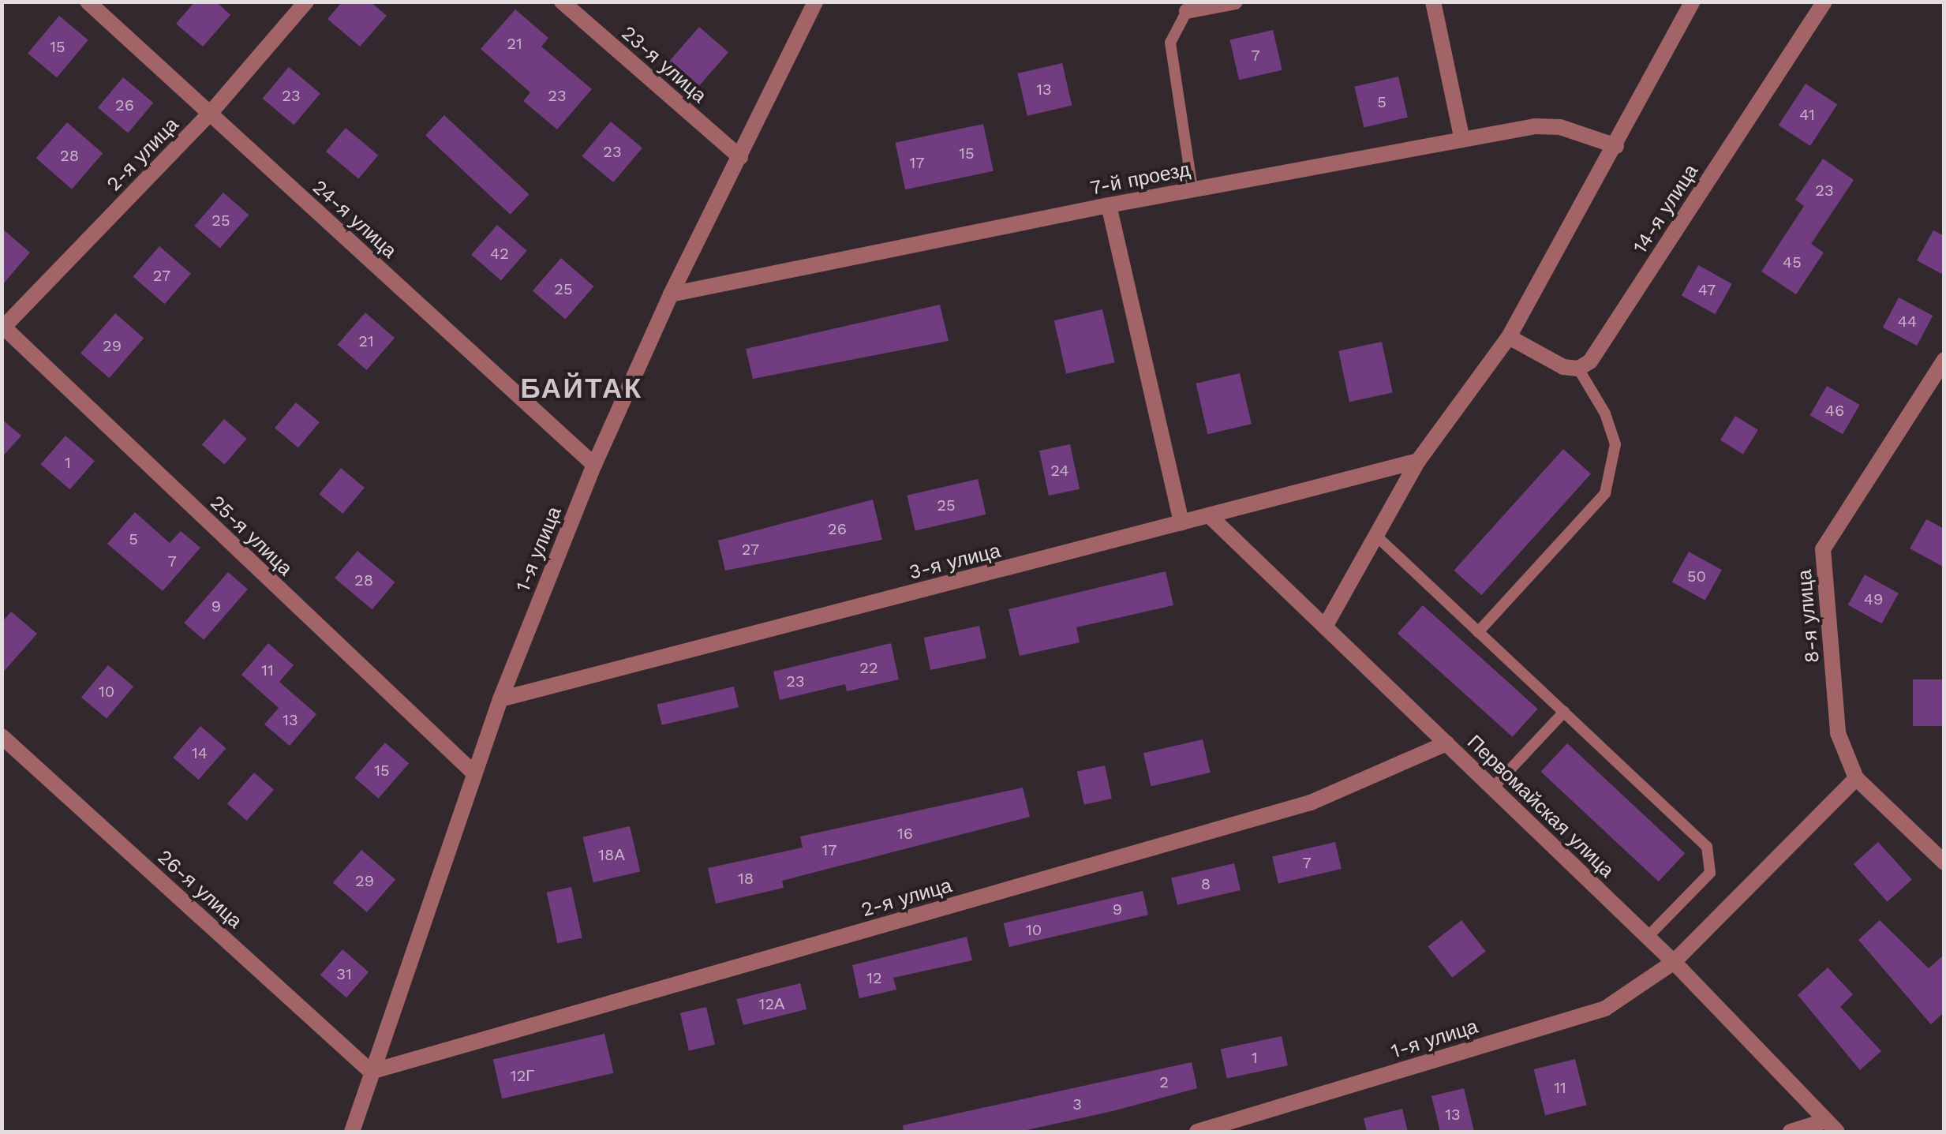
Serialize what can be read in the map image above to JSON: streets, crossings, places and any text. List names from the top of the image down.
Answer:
{
  "streets": {
    "street": [
      "23-я улица",
      "2-я улица",
      "7-й проезд",
      "14-я улица",
      "24-я улица",
      "25-я улица",
      "1-я улица",
      "3-я улица",
      "8-я улица",
      "Первомайская улица",
      "26-я улица"
    ]
  },
  "crossings": [
    ["23-я улица", "1-я улица"],
    ["2-я улица", "24-я улица"],
    ["2-я улица", "25-я улица"],
    ["2-я улица", "1-я улица"],
    ["2-я улица", "Первомайская улица"],
    ["2-я улица", "26-я улица"],
    ["7-й проезд", "1-я улица"],
    ["24-я улица", "1-я улица"],
    ["25-я улица", "1-я улица"],
    ["1-я улица", "3-я улица"],
    ["1-я улица", "8-я улица"],
    ["1-я улица", "Первомайская улица"],
    ["1-я улица", "26-я улица"],
    ["3-я улица", "Первомайская улица"]
  ],
  "districts": ["БАЙТАК"],
  "house_numbers": [
    "21",
    "15",
    "7",
    "13",
    "23",
    "23",
    "5",
    "26",
    "41",
    "23",
    "15",
    "28",
    "17",
    "23",
    "25",
    "42",
    "45",
    "27",
    "25",
    "47",
    "44",
    "21",
    "29",
    "46",
    "1",
    "24",
    "25",
    "26",
    "5",
    "27",
    "7",
    "50",
    "28",
    "49",
    "9",
    "22",
    "11",
    "23",
    "10",
    "13",
    "14",
    "15",
    "16",
    "17",
    "18А",
    "7",
    "18",
    "29",
    "8",
    "9",
    "10",
    "31",
    "12",
    "12А",
    "1",
    "12Г",
    "2",
    "11",
    "3",
    "13"
  ]
}
